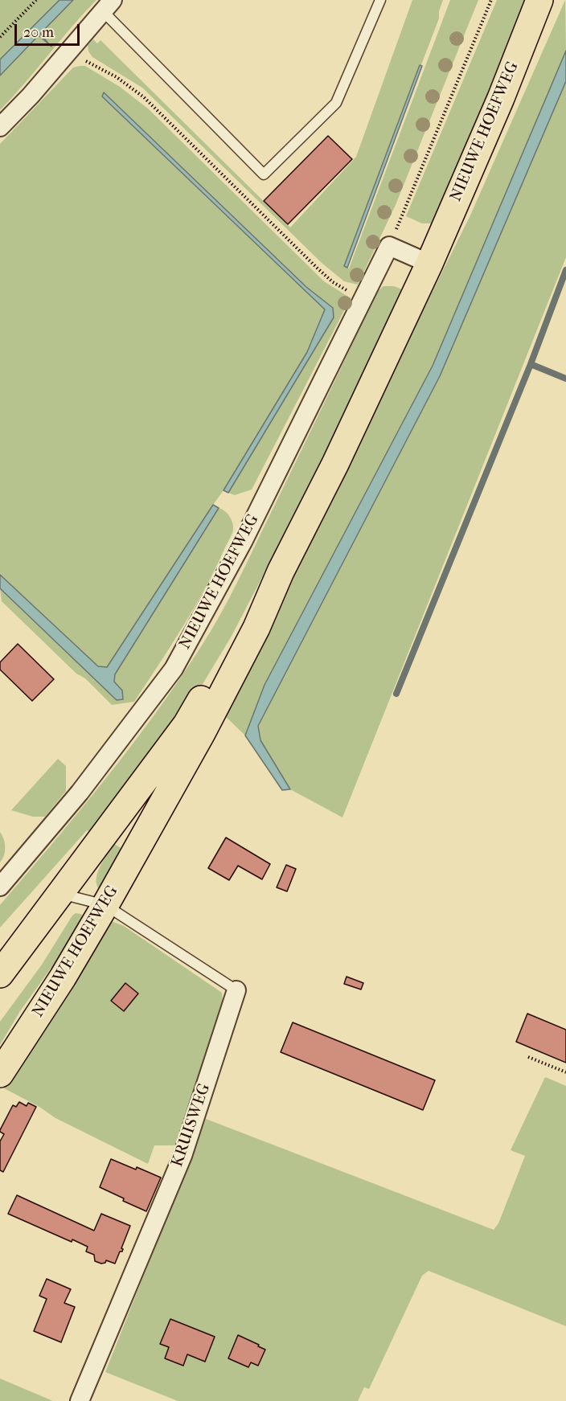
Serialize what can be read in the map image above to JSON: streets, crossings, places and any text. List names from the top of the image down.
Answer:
{
  "streets": {
    "main road": ["NIEUWE HOEFWEG"],
    "street": ["KRUISWEG"]
  },
  "crossings": [
    ["NIEUWE HOEFWEG", "KRUISWEG"]
  ],
  "scale_bar": "20 m"
}
